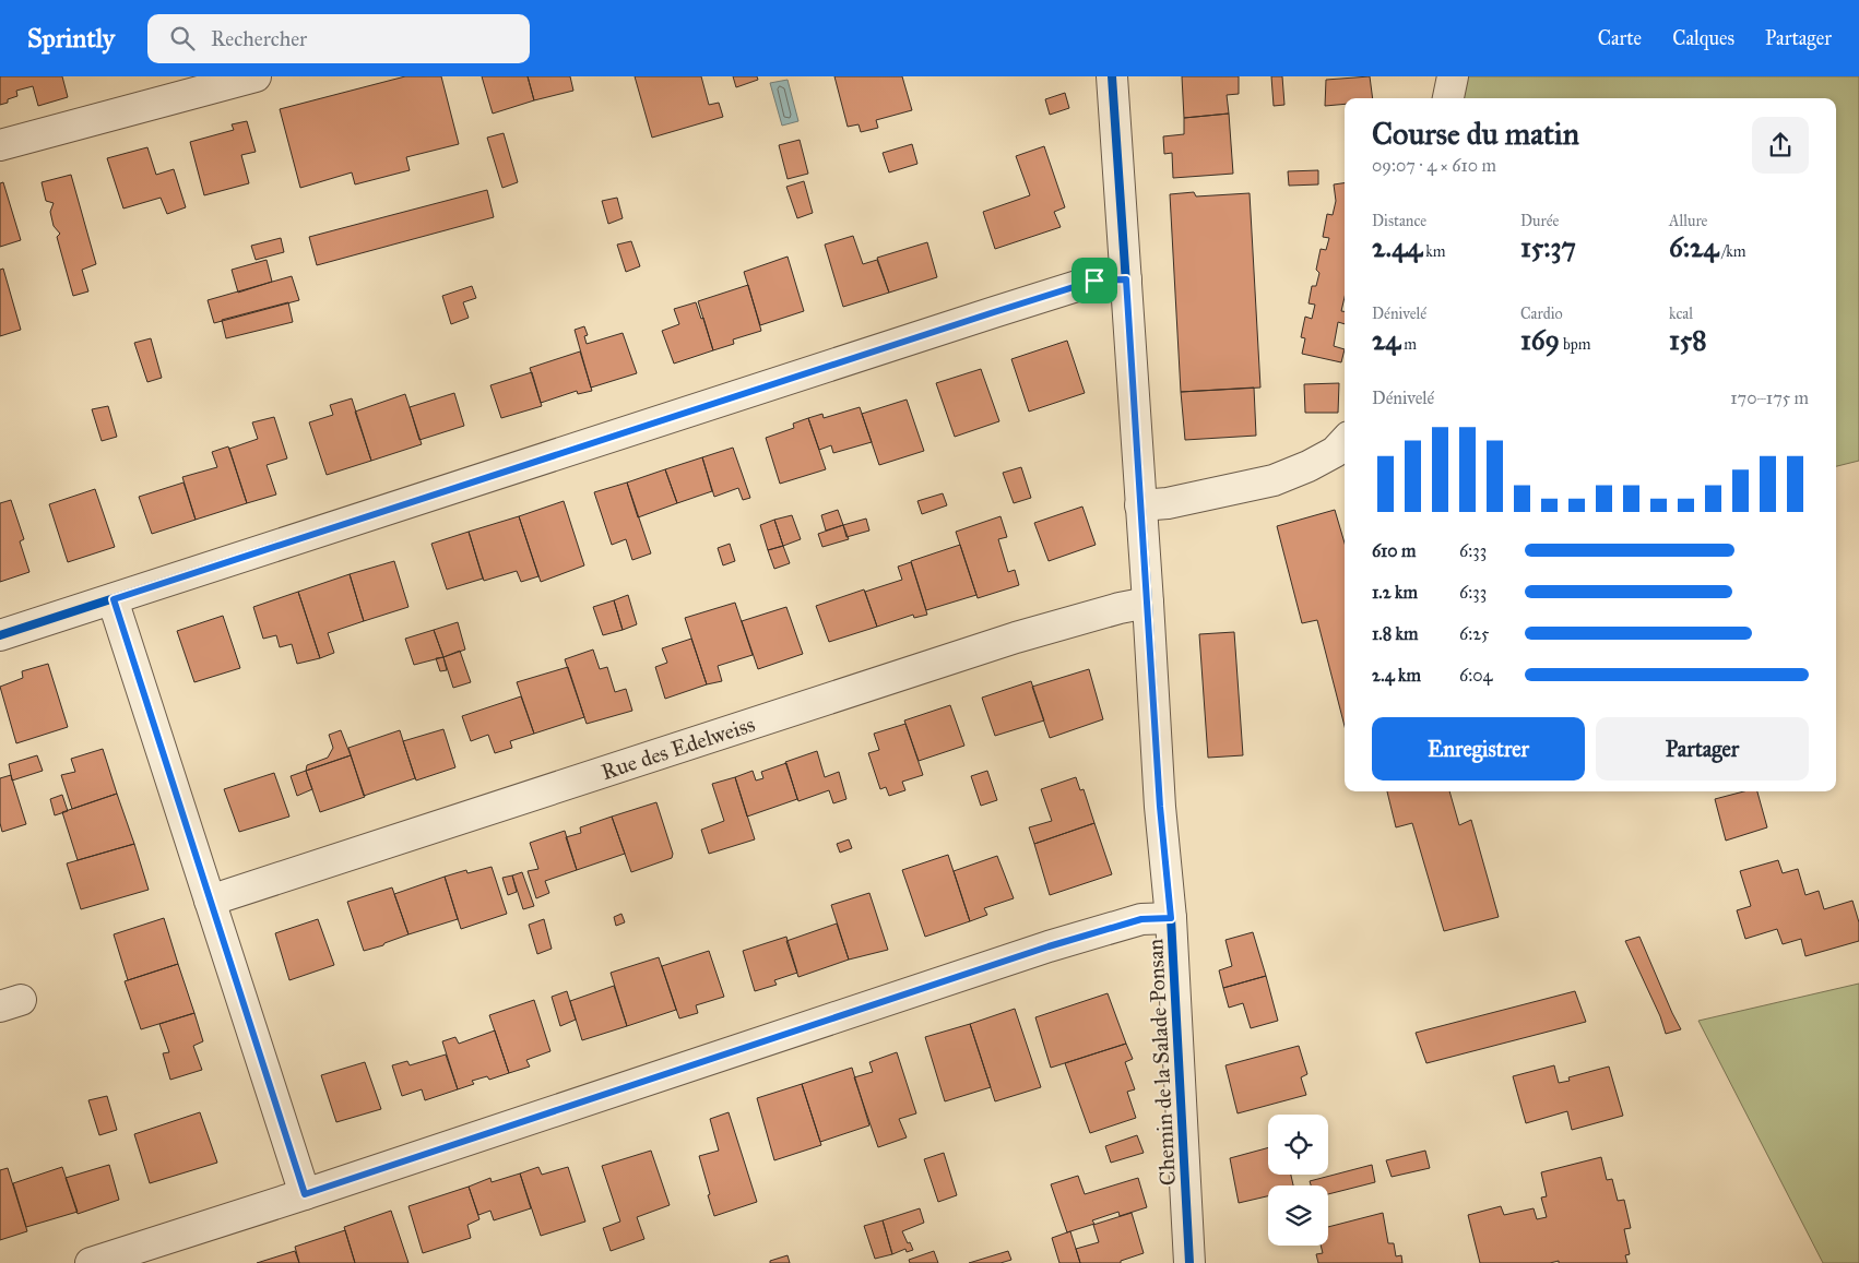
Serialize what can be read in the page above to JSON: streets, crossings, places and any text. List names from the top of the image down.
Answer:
{
  "streets": {
    "street": ["Rue des Edelweiss", "Chemin de la Salade Ponsan"]
  },
  "crossings": [
    ["Rue des Edelweiss", "Chemin de la Salade Ponsan"]
  ],
  "page": {
    "header": "Sprintly",
    "search": "Rechercher",
    "nav": ["Carte", "Calques", "Partager"],
    "heading": ["Course du matin", "09:07 · 4 × 610 m"],
    "stats": [
      ["Distance", "2.44 km"],
      ["Durée", "15:37"],
      ["Allure", "6:24 /km"],
      ["Dénivelé", "24 m"],
      ["Cardio", "169 bpm"],
      ["kcal", "158"]
    ],
    "chart": ["Dénivelé", "170–175 m"],
    "list": [
      {
        "name": "610 m",
        "note": "6:33"
      },
      {
        "name": "1.2 km",
        "note": "6:33"
      },
      {
        "name": "1.8 km",
        "note": "6:25"
      },
      {
        "name": "2.4 km",
        "note": "6:04"
      }
    ],
    "buttons": ["Enregistrer", "Partager"]
  }
}
